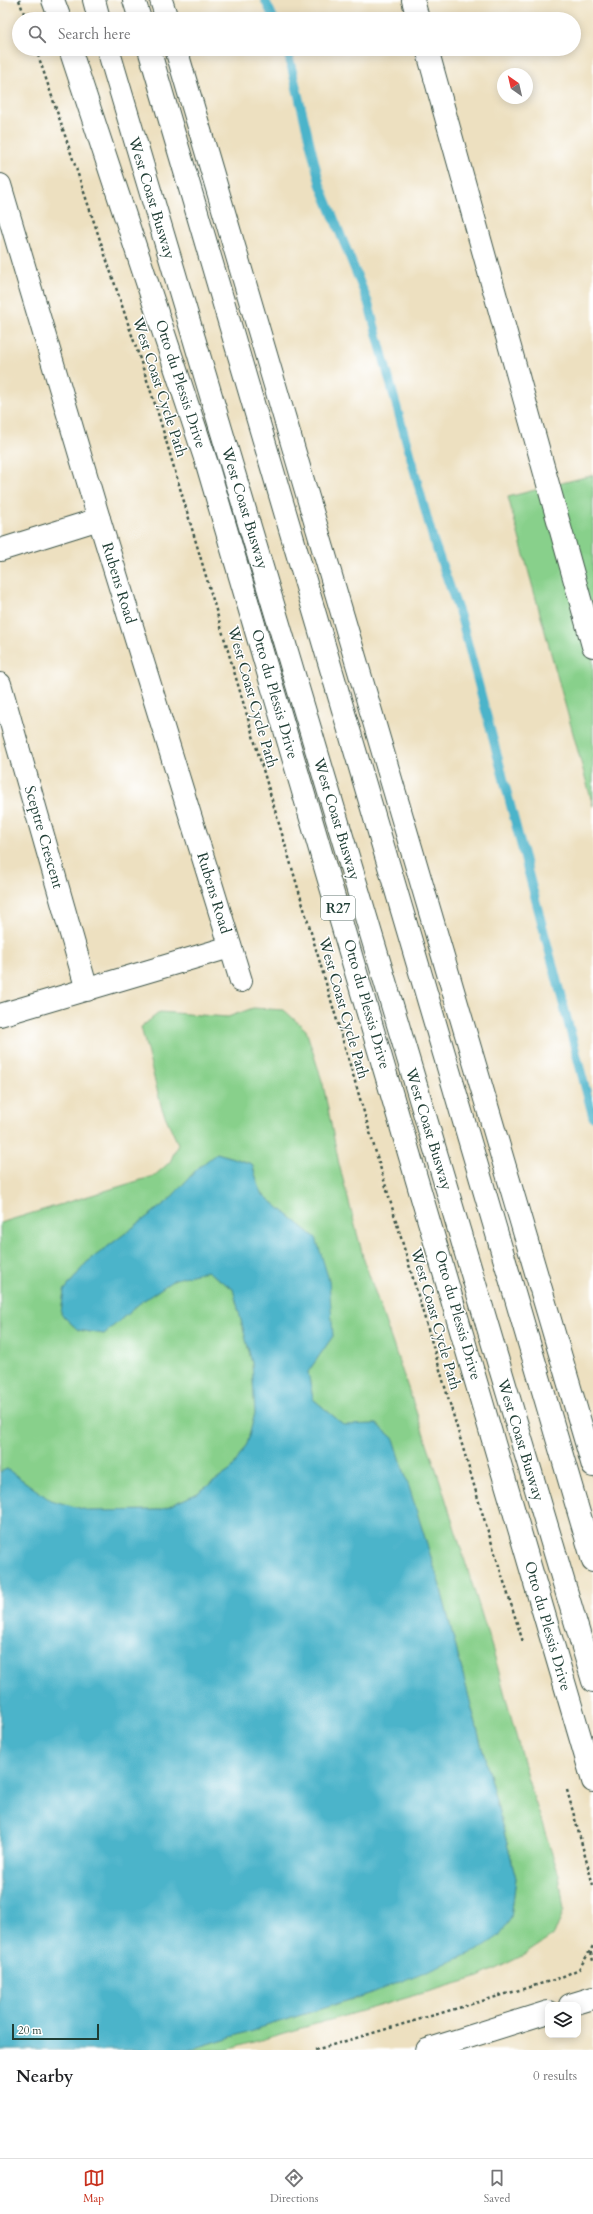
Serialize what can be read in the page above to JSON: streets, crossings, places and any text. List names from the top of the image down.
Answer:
{
  "streets": {
    "main road": [
      "West Coast Busway",
      "Otto du Plessis Drive",
      "Rubens Road",
      "Sceptre Crescent",
      "R27"
    ],
    "path": ["West Coast Cycle Path"]
  },
  "scale_bar": "20 m",
  "north": "top left",
  "page": {
    "search": "Search here",
    "scale": "20 m",
    "heading": ["Nearby", "0 results"],
    "nav": ["Map", "Directions", "Saved"]
  }
}
